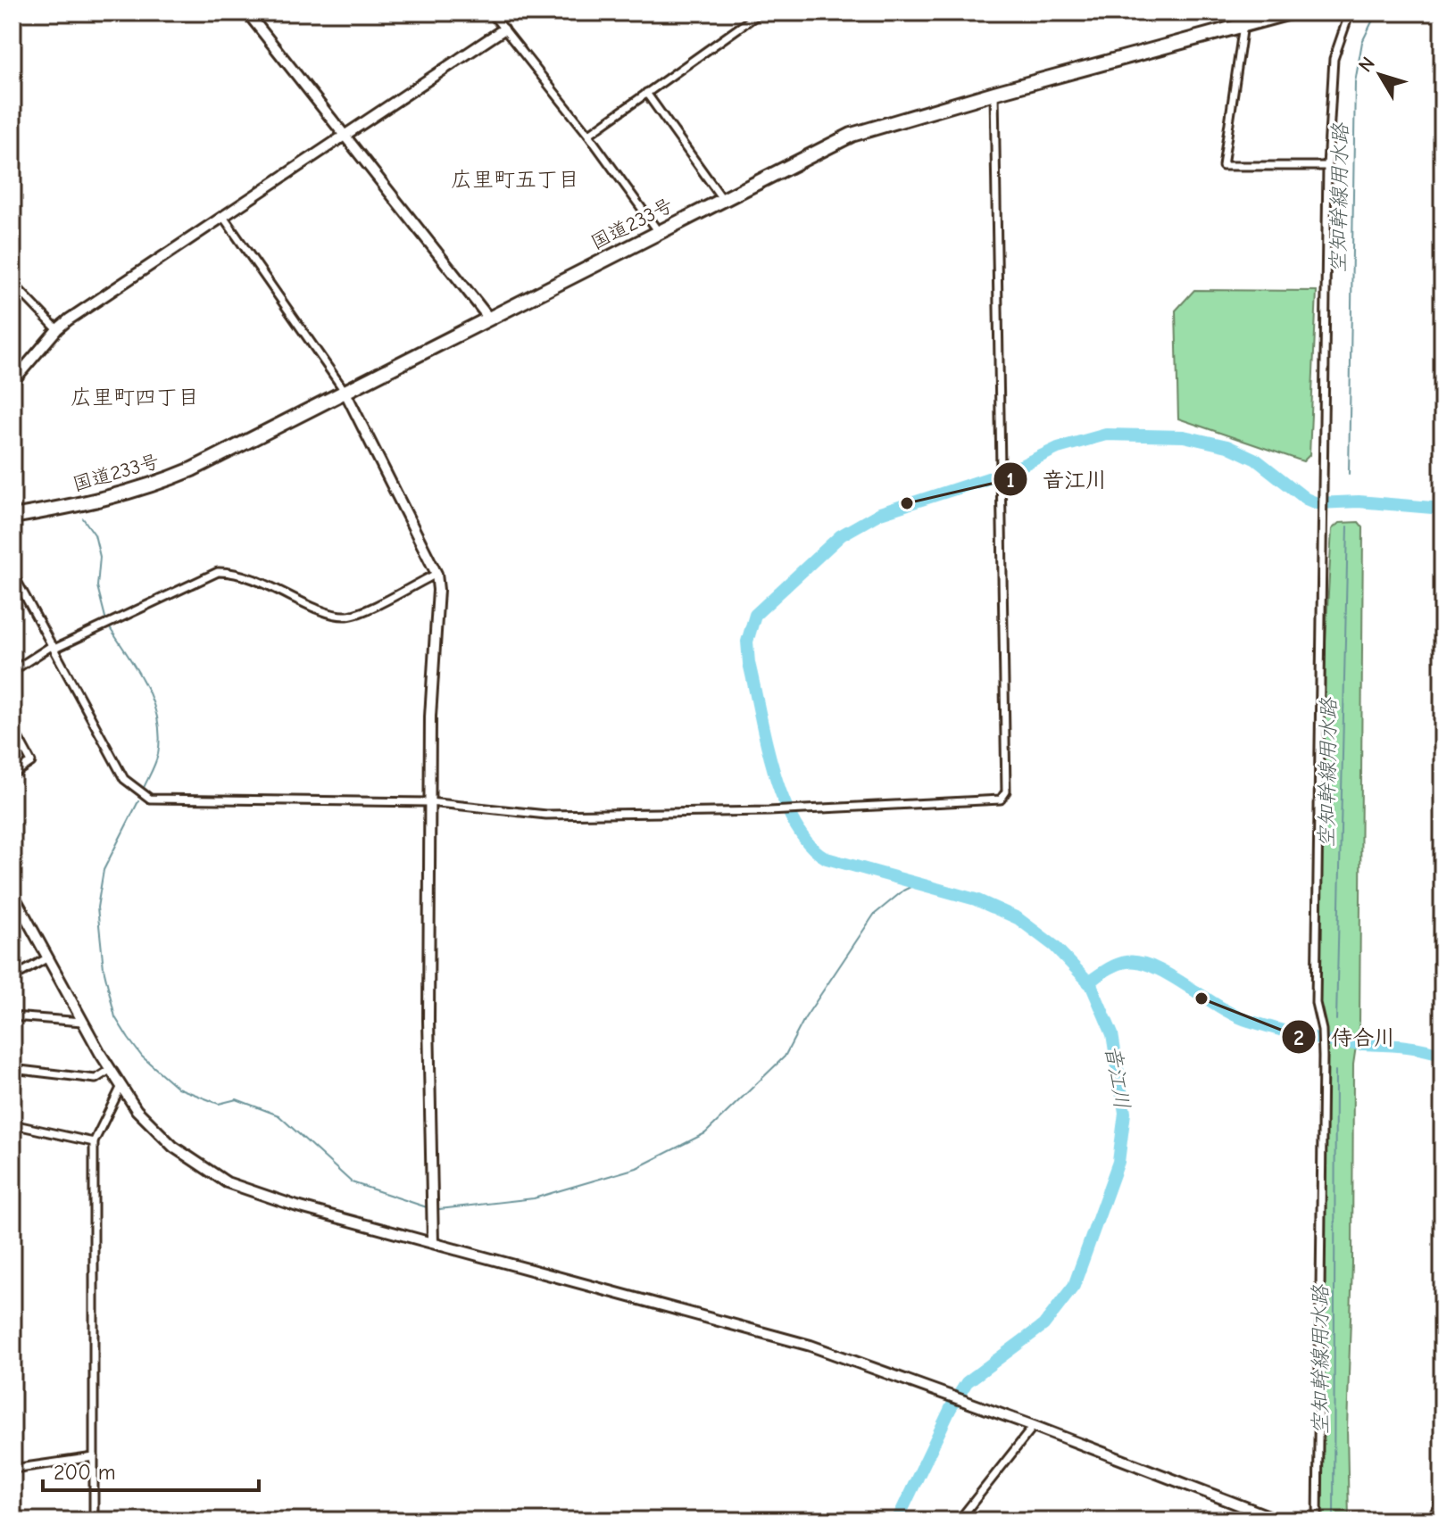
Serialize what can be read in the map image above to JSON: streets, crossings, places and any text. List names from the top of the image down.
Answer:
{
  "streets": {
    "highway": ["国道233号"]
  },
  "districts": ["広里町五丁目", "広里町四丁目"],
  "water": ["空知幹線用水路", "音江川"],
  "places": ["音江川", "侍合川"],
  "scale_bar": "200 m",
  "north": "top left"
}
